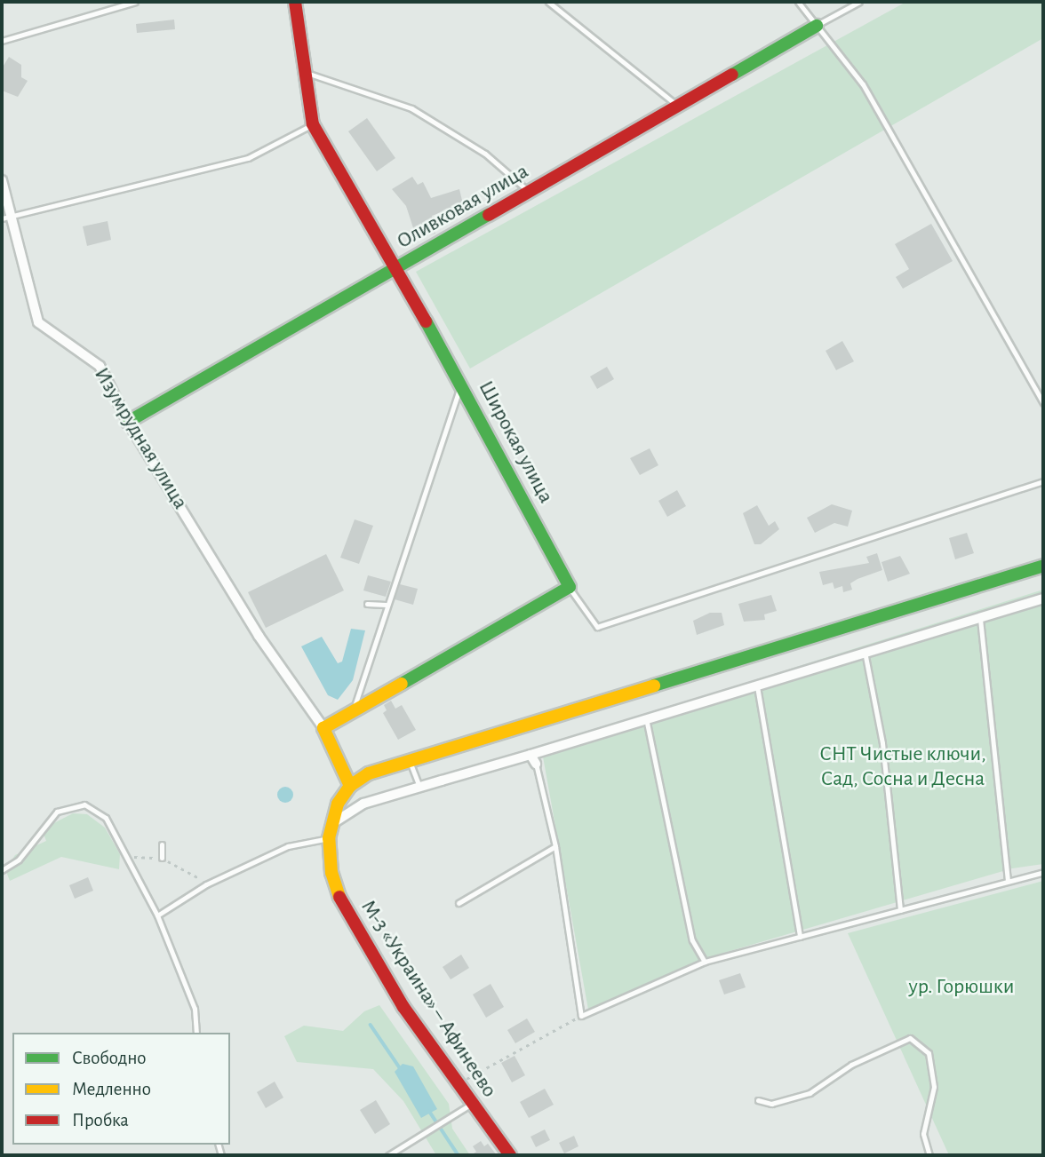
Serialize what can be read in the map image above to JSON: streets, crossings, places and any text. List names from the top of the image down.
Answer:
{
  "streets": {
    "street": [
      "Оливковая улица",
      "Изумрудная улица",
      "Широкая улица",
      "М-3 «Украина» – Афинеево"
    ]
  },
  "crossings": [
    ["Оливковая улица", "Изумрудная улица"],
    ["Оливковая улица", "Широкая улица"]
  ],
  "parks": ["СНТ Чистые ключи, Сад, Сосна и Десна", "ур. Горюшки"],
  "legend": ["Свободно", "Медленно", "Пробка"]
}
